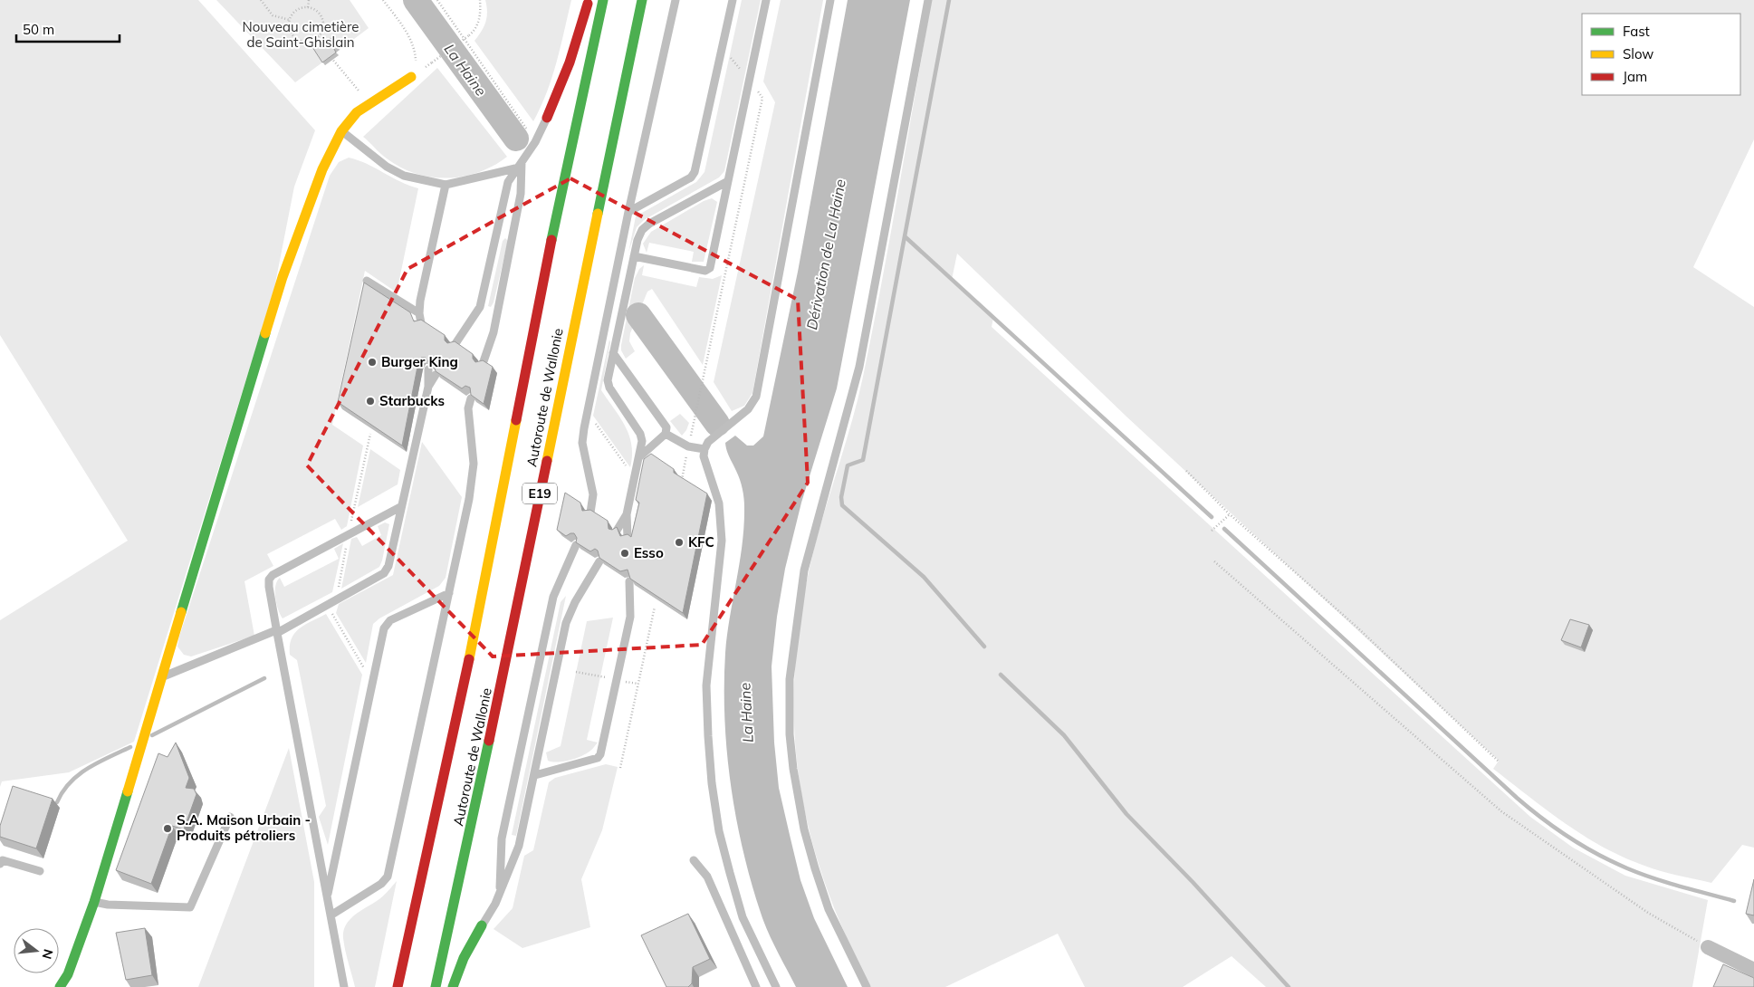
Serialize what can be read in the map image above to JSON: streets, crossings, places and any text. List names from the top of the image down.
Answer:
{
  "streets": {
    "main road": ["Autoroute de Wallonie", "E19"]
  },
  "water": ["La Haine", "Dérivation de La Haine"],
  "parks": ["Nouveau cimetière de Saint-Ghislain"],
  "places": [
    "Burger King",
    "Starbucks",
    "KFC",
    "Esso",
    "S.A. Maison Urbain - Produits pétroliers"
  ],
  "legend": ["Fast", "Slow", "Jam"],
  "scale_bar": "50 m",
  "north": "right"
}
